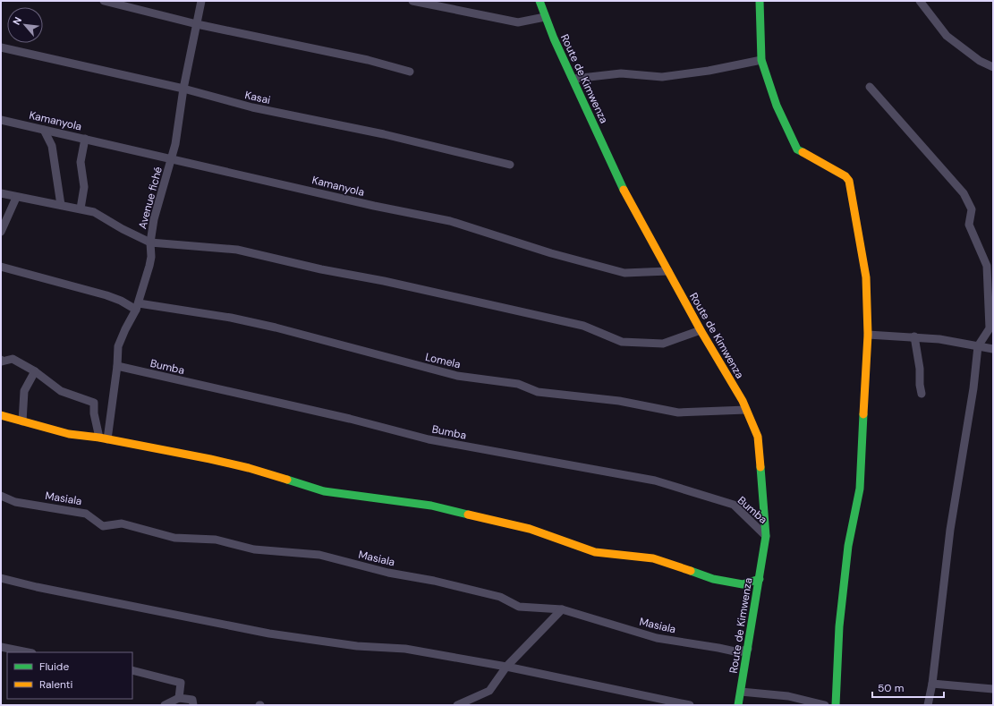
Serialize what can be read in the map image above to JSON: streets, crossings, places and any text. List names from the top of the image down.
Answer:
{
  "streets": {
    "street": [
      "Route de Kimwenza",
      "Kasai",
      "Kamanyola",
      "Avenue fiché",
      "Lomela",
      "Bumba",
      "Masiala"
    ]
  },
  "crossings": [
    ["Route de Kimwenza", "Kamanyola"],
    ["Route de Kimwenza", "Lomela"],
    ["Route de Kimwenza", "Bumba"],
    ["Route de Kimwenza", "Masiala"],
    ["Kasai", "Avenue fiché"],
    ["Kamanyola", "Avenue fiché"],
    ["Avenue fiché", "Lomela"],
    ["Avenue fiché", "Bumba"]
  ],
  "legend": ["Fluide", "Ralenti"],
  "scale_bar": "50 m",
  "north": "top left"
}
